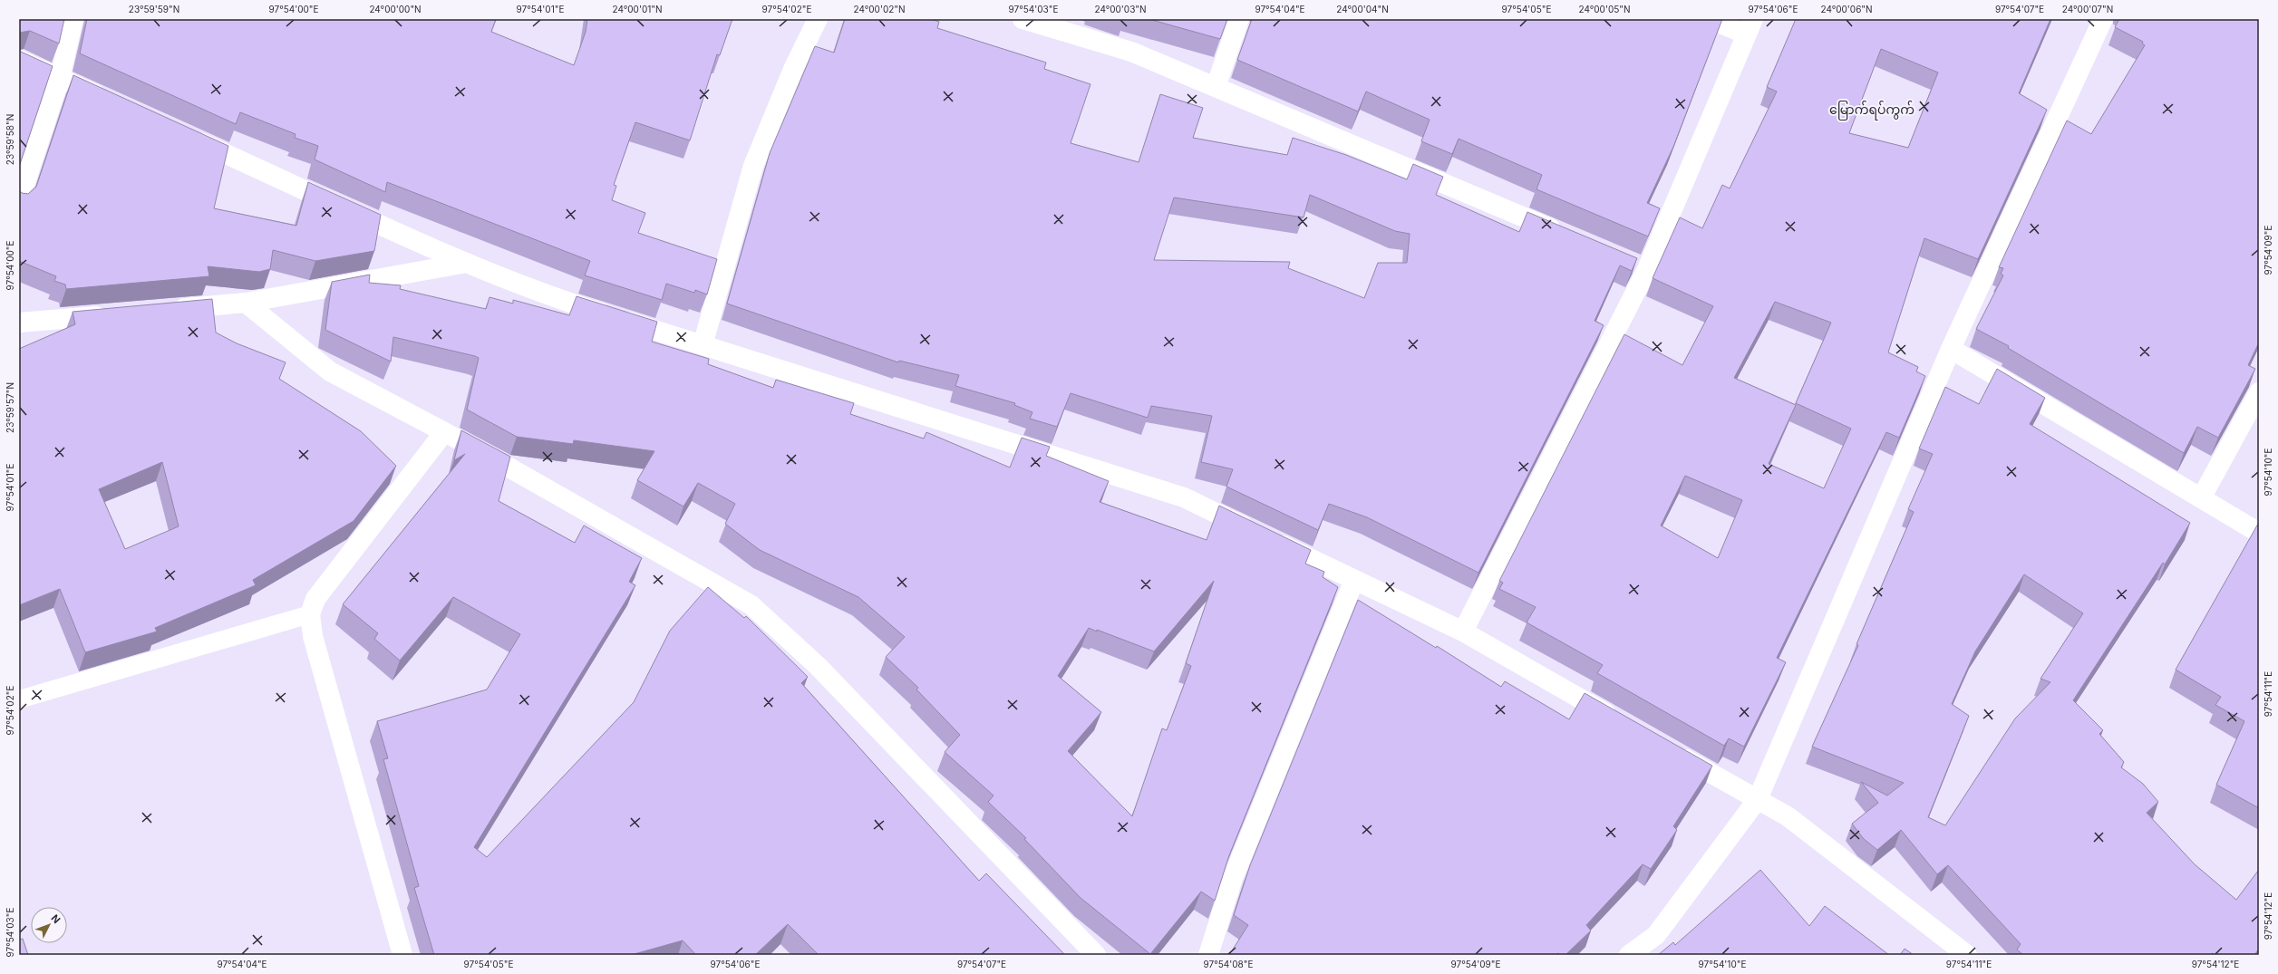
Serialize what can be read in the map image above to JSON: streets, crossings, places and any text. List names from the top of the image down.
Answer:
{
  "districts": ["မြောက်ရပ်ကွက်"],
  "north": "top right",
  "coordinates": [
    "23°59'59\"N",
    "97°54'00\"E",
    "24°00'00\"N",
    "97°54'01\"E",
    "24°00'01\"N",
    "97°54'02\"E",
    "24°00'02\"N",
    "97°54'03\"E",
    "24°00'03\"N",
    "97°54'04\"E",
    "24°00'04\"N",
    "97°54'05\"E",
    "24°00'05\"N",
    "97°54'06\"E",
    "24°00'06\"N",
    "97°54'07\"E",
    "24°00'07\"N",
    "23°59'58\"N",
    "97°54'09\"E",
    "23°59'57\"N",
    "97°54'10\"E",
    "97°54'11\"E",
    "97°54'12\"E",
    "97°54'08\"E"
  ]
}
